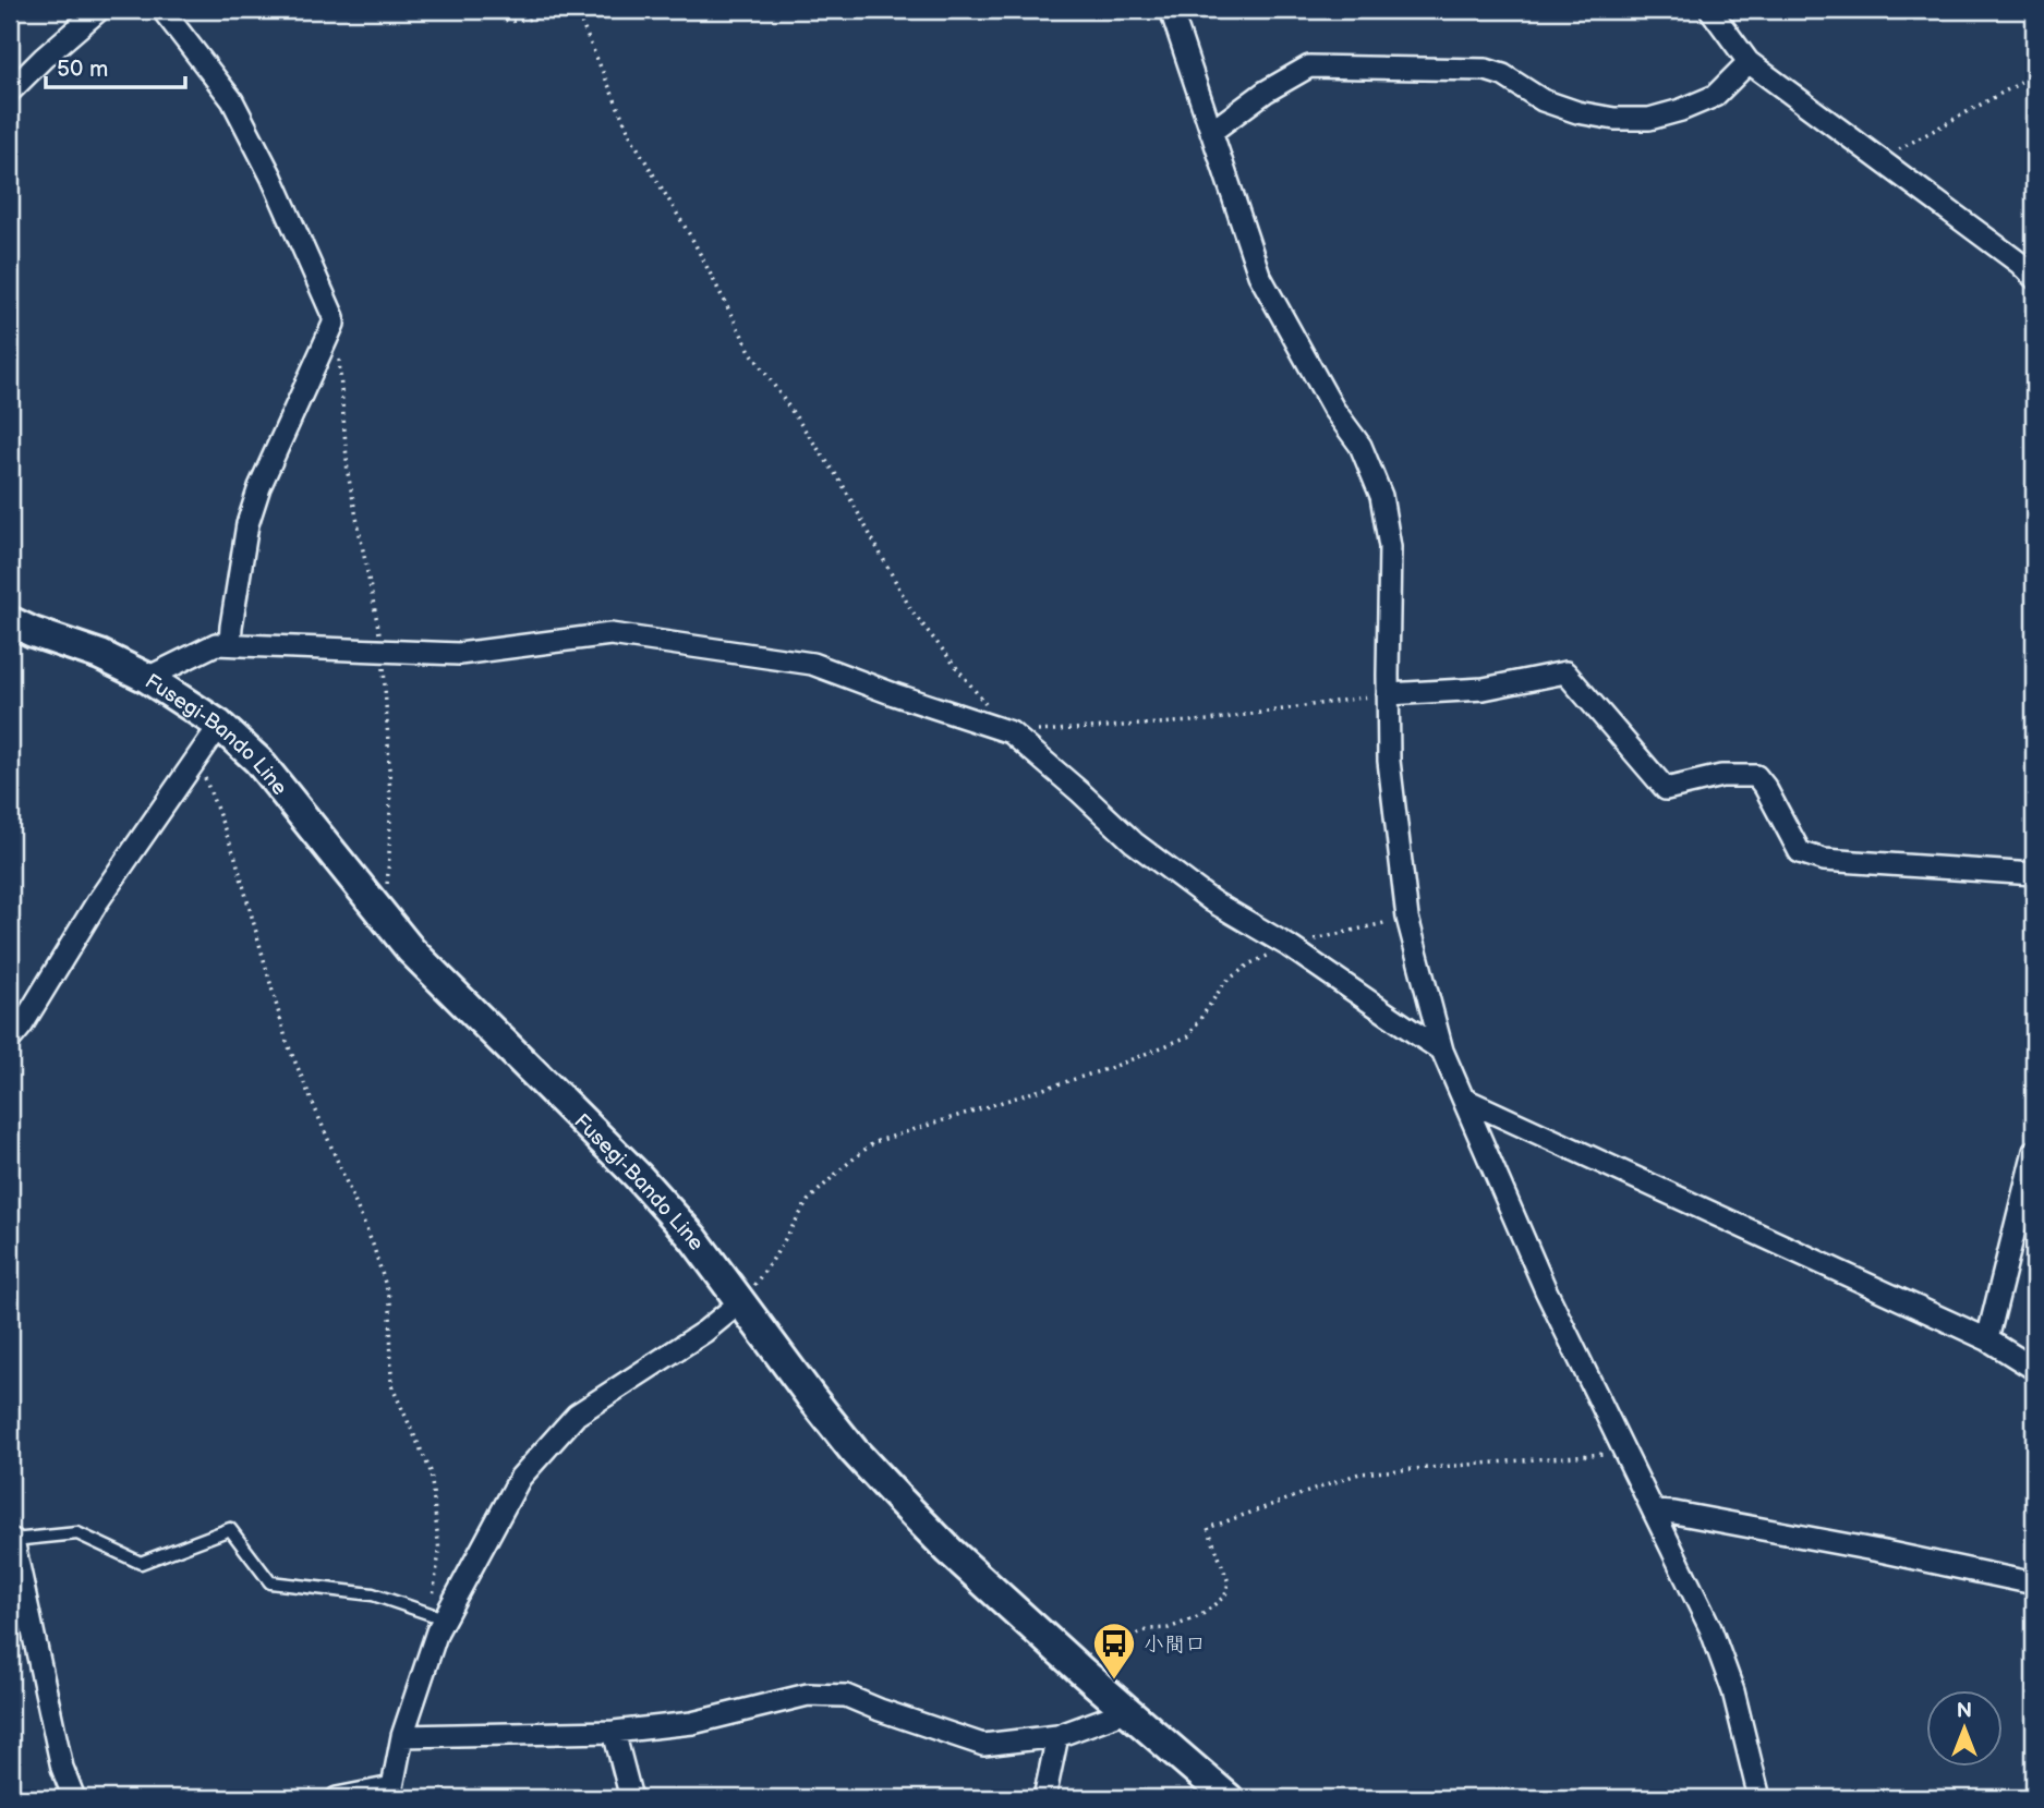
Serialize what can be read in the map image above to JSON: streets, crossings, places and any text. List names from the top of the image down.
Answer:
{
  "streets": {
    "main road": ["Fusegi-Bando Line"]
  },
  "places": {
    "bus stop": ["小間口"]
  },
  "scale_bar": "50 m",
  "north": "top"
}
